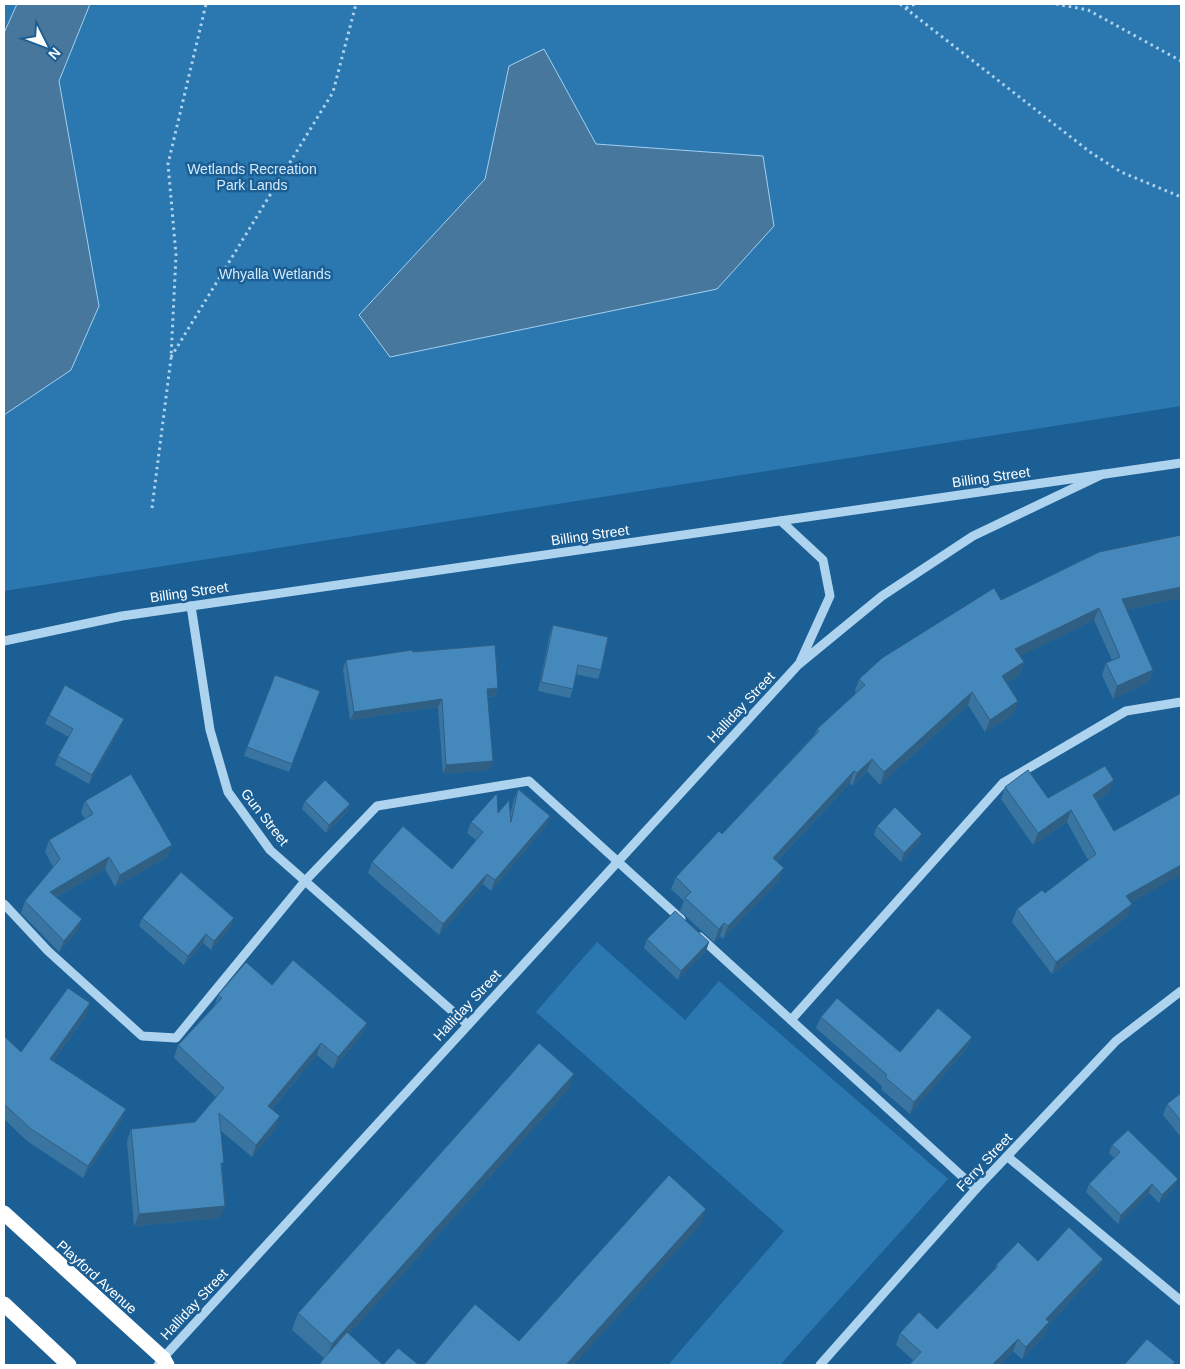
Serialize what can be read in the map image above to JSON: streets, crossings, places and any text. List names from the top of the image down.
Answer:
{
  "streets": {
    "highway": ["Playford Avenue"],
    "street": [
      "Billing Street",
      "Halliday Street",
      "Gun Street",
      "Ferry Street"
    ]
  },
  "crossings": [
    ["Billing Street", "Halliday Street"],
    ["Billing Street", "Gun Street"],
    ["Halliday Street", "Gun Street"],
    ["Halliday Street", "Playford Avenue"]
  ],
  "parks": ["Wetlands Recreation Park Lands", "Whyalla Wetlands"],
  "north": "bottom right"
}
